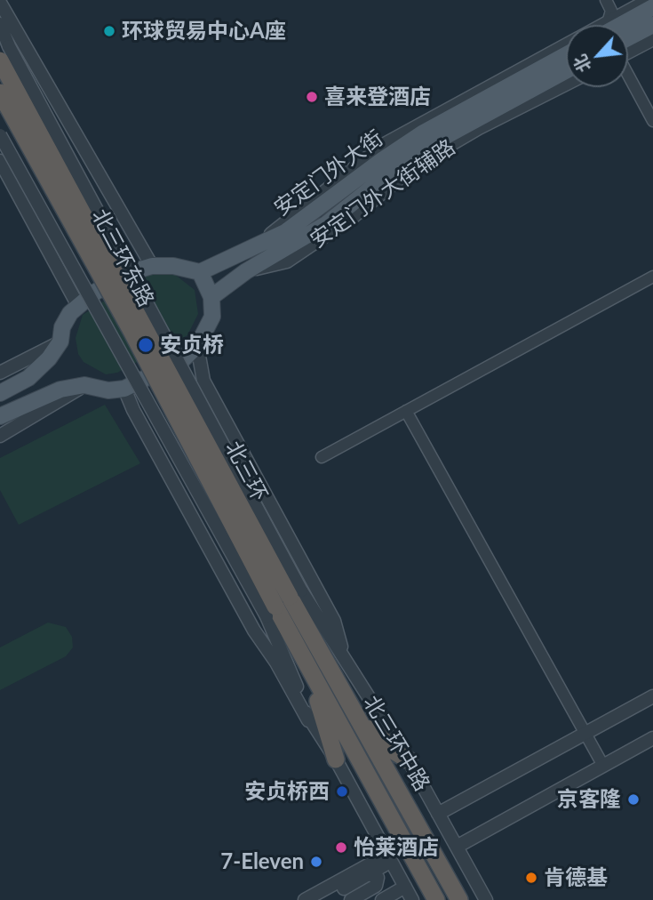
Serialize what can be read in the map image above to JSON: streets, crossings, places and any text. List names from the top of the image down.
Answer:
{
  "streets": {
    "highway": ["北三环"],
    "main road": ["安定门外大街"],
    "street": ["安定门外大街辅路", "北三环中路"]
  },
  "crossings": [
    ["安定门外大街", "安定门外大街辅路"],
    ["北三环", "北三环中路"]
  ],
  "places": [
    "环球贸易中心A座",
    "喜来登酒店",
    "安贞桥",
    "安贞桥西",
    "京客隆",
    "怡莱酒店",
    "7-Eleven",
    "肯德基"
  ],
  "north": "bottom left"
}
